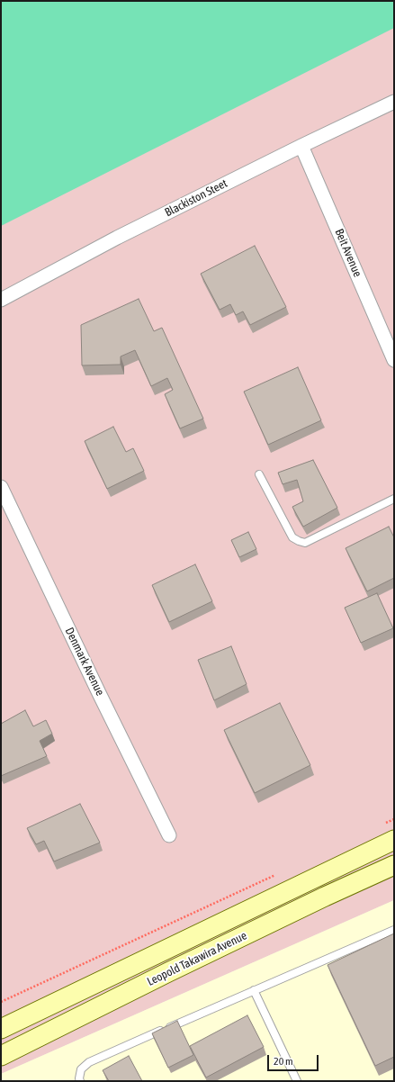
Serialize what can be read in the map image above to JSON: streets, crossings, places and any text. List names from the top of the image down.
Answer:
{
  "streets": {
    "main road": ["Leopold Takawira Avenue"],
    "street": ["Blackiston Steet", "Beit Avenue", "Denmark Avenue"]
  },
  "crossings": [
    ["Blackiston Steet", "Beit Avenue"]
  ],
  "scale_bar": "20 m"
}
